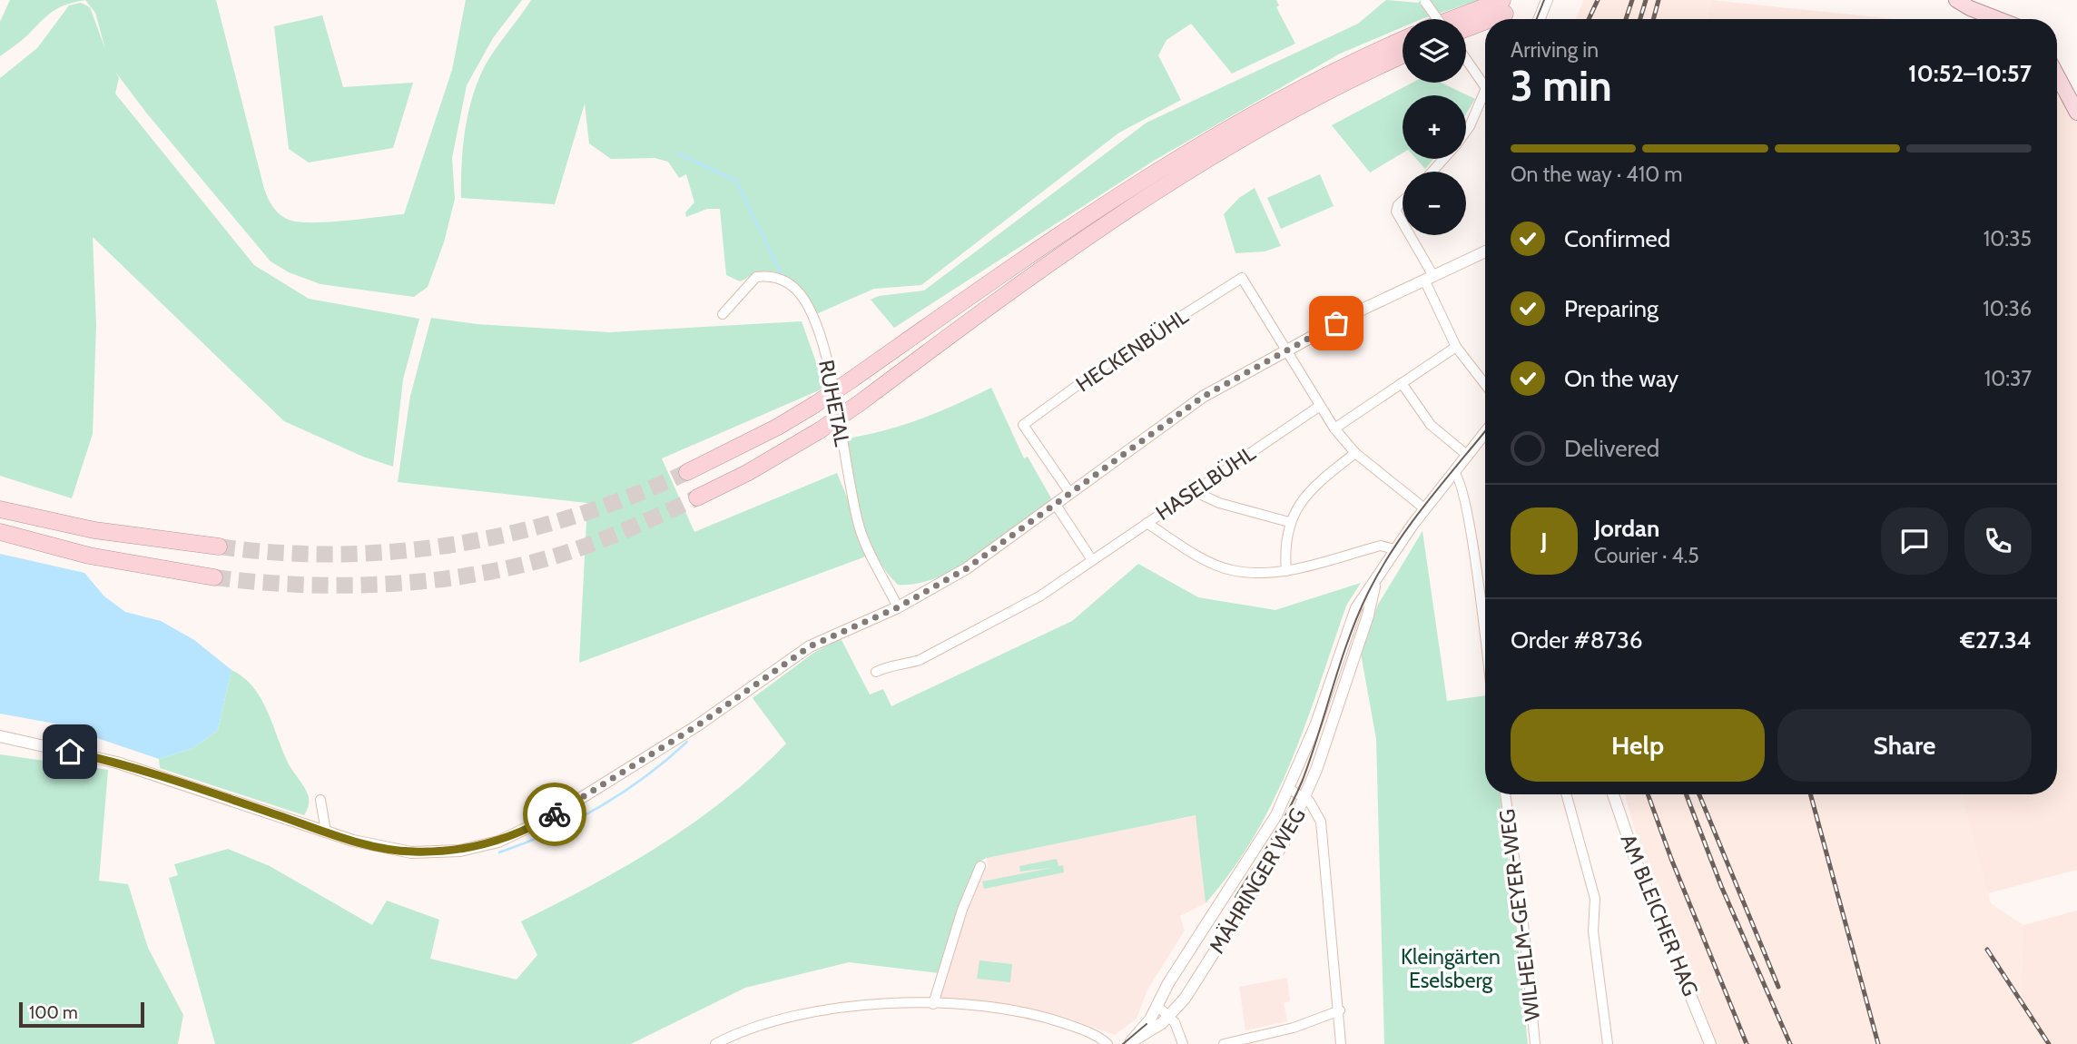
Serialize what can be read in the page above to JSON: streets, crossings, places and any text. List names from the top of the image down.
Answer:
{
  "streets": {
    "street": [
      "HECKENBÜHL",
      "RUHETAL",
      "HASELBÜHL",
      "MÄHRINGER WEG",
      "WILHELM-GEYER-WEG",
      "AM BLEICHER HAG"
    ]
  },
  "parks": ["Kleingärten Eselsberg"],
  "scale_bar": "100 m",
  "page": {
    "map_buttons": ["+", "−"],
    "heading": ["3 min", "Arriving in", "10:52–10:57"],
    "panel": [
      "Jordan",
      "Courier · 4.5",
      "Order #8736",
      "€27.34"
    ],
    "bar": "On the way · 410 m",
    "list": [
      ["Confirmed", "10:35"],
      ["Preparing", "10:36"],
      ["On the way", "10:37"],
      "Delivered"
    ],
    "round": "J",
    "buttons": ["Help", "Share"],
    "scale": "100 m"
  }
}
